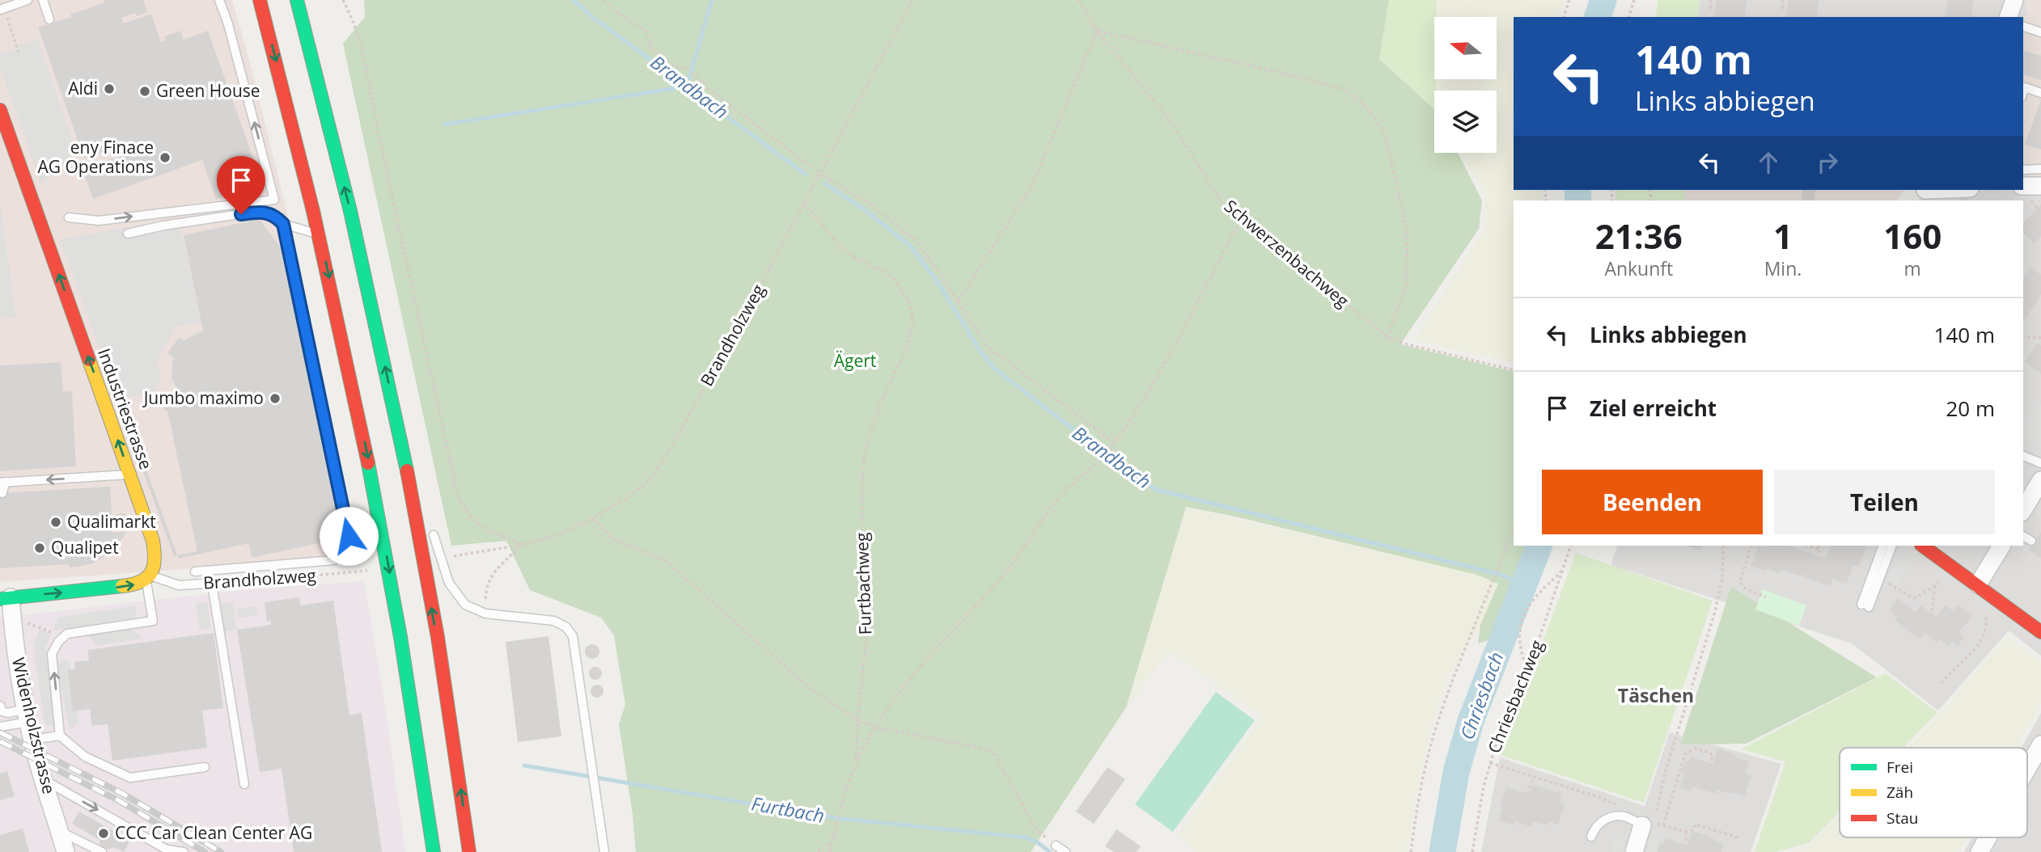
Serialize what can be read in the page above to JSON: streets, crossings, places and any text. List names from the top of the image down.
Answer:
{
  "streets": {
    "main road": ["Industriestrasse"],
    "street": ["Widenholzstrasse"],
    "lane": ["Brandholzweg"],
    "path": ["Schwerzenbachweg", "Furtbachweg", "Chriesbachweg"]
  },
  "crossings": [
    ["Brandholzweg", "Industriestrasse"],
    ["Brandholzweg", "Furtbachweg"]
  ],
  "one_way": ["Industriestrasse"],
  "districts": ["Täschen"],
  "water": ["Brandbach", "Chriesbach", "Furtbach"],
  "parks": ["Ägert"],
  "places": [
    "Aldi",
    "Green House",
    "eny Finace AG Operations",
    "Jumbo maximo",
    "Qualimarkt",
    "Qualipet",
    "CCC Car Clean Center AG"
  ],
  "legend": ["Frei", "Zäh", "Stau"],
  "north": "left",
  "page": {
    "turn": ["140 m", "Links abbiegen"],
    "eta": [
      "21:36",
      "Ankunft",
      "1",
      "Min.",
      "160",
      "m"
    ],
    "list": [
      {
        "name": "Links abbiegen",
        "value": "140 m"
      },
      {
        "name": "Ziel erreicht",
        "value": "20 m"
      }
    ],
    "buttons": ["Beenden", "Teilen"]
  }
}
